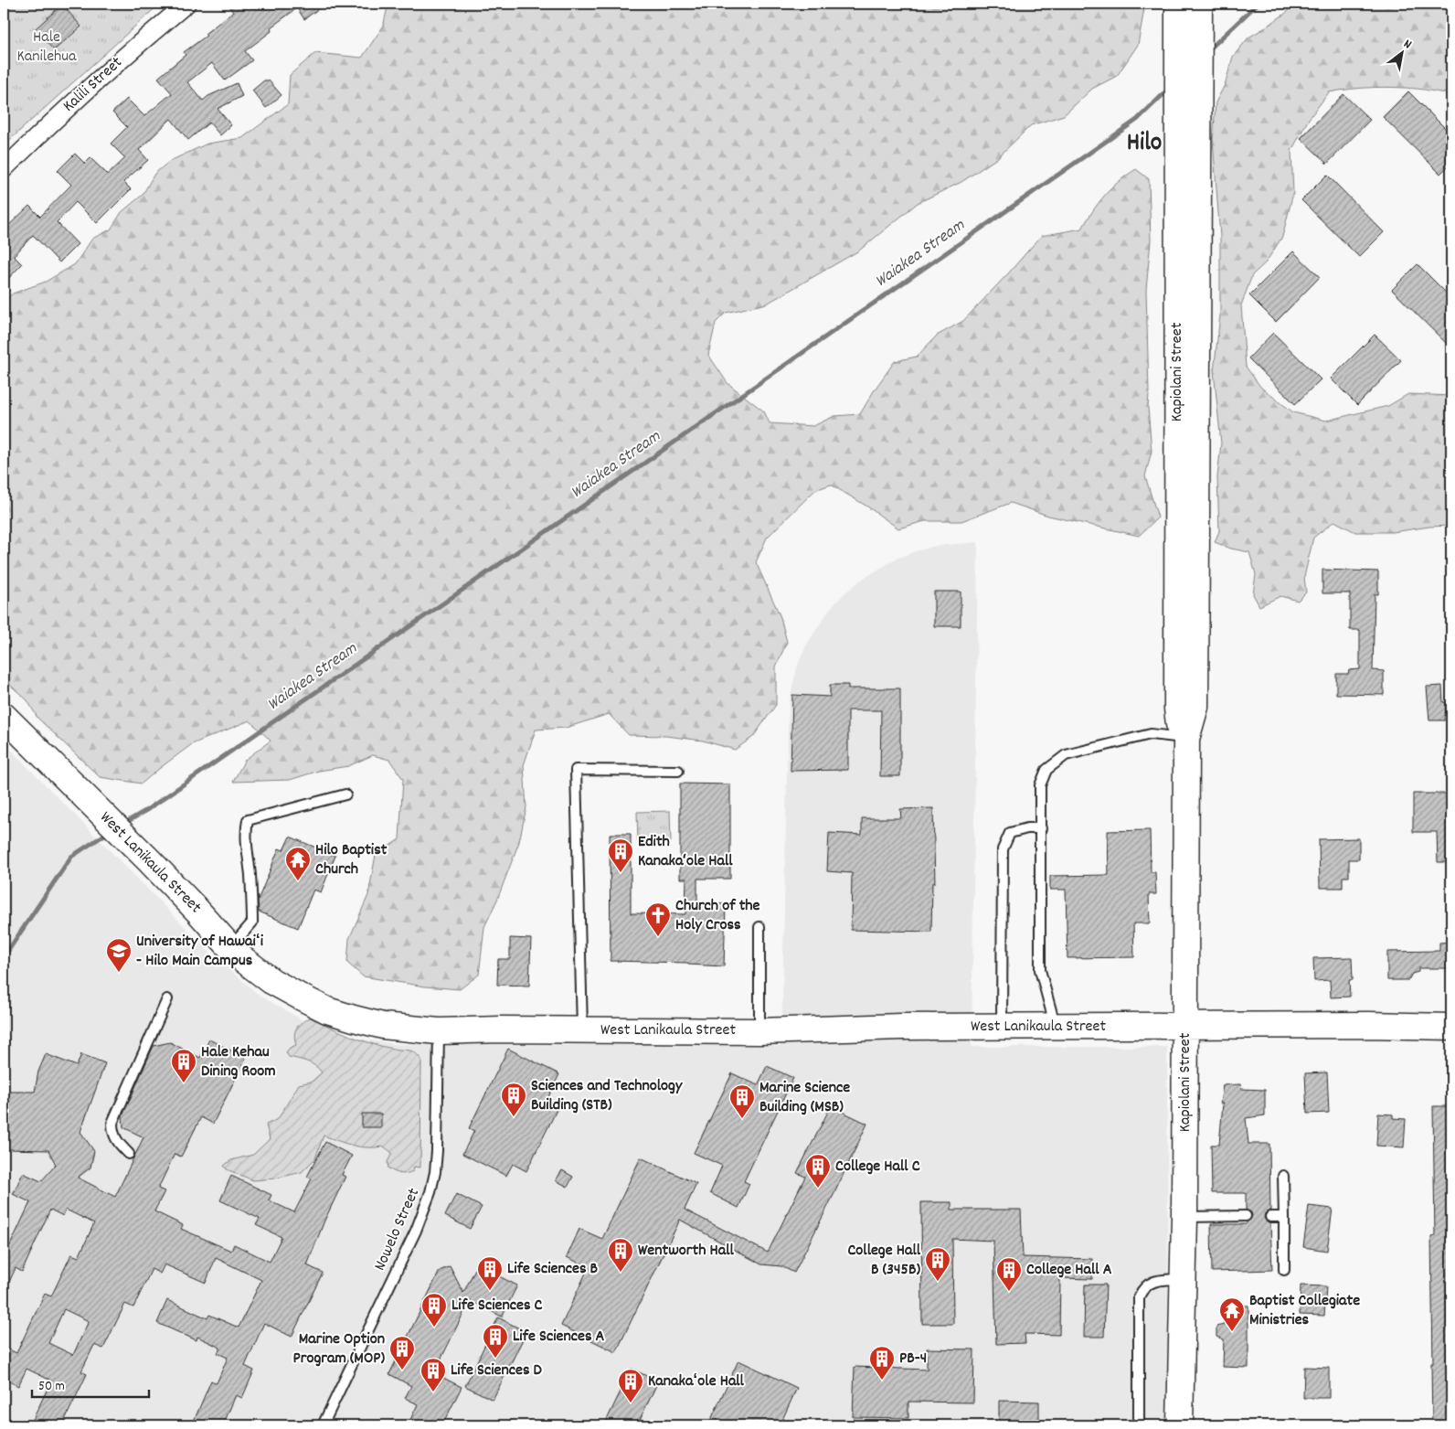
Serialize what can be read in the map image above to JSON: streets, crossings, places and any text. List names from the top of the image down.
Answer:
{
  "streets": {
    "street": ["Kalili Street", "Kapiolani Street", "West Lanikaula Street"],
    "lane": ["Nowelo Street"]
  },
  "crossings": [
    ["Kapiolani Street", "West Lanikaula Street"],
    ["West Lanikaula Street", "Nowelo Street"]
  ],
  "districts": ["Hilo"],
  "water": ["Waiakea Stream"],
  "parks": ["Hale Kanilehua"],
  "places": {
    "building": [
      "Edith Kanaka‘ole Hall",
      "Hale Kehau Dining Room",
      "Sciences and Technology Building (STB)",
      "Marine Science Building (MSB)",
      "College Hall C",
      "Wentworth Hall",
      "College Hall B (345B)",
      "Life Sciences B",
      "College Hall A",
      "Life Sciences C",
      "Life Sciences A",
      "Marine Option Program (MOP)",
      "PB-4",
      "Life Sciences D",
      "Kanakaʻole Hall"
    ],
    "temple": ["Hilo Baptist Church", "Baptist Collegiate Ministries"],
    "church": ["Church of the Holy Cross"],
    "school or university": ["University of Hawaiʻi - Hilo Main Campus"]
  },
  "scale_bar": "50 m",
  "north": "top right"
}
